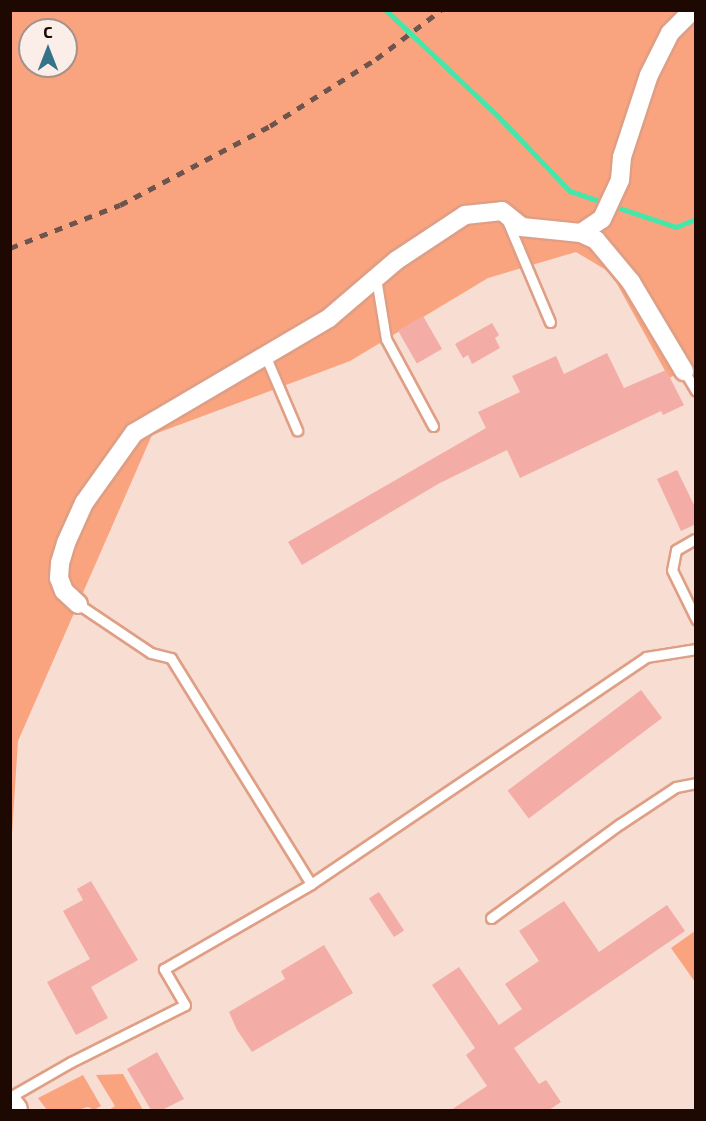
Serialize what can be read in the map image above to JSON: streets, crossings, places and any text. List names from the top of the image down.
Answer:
{
  "north": "top"
}
